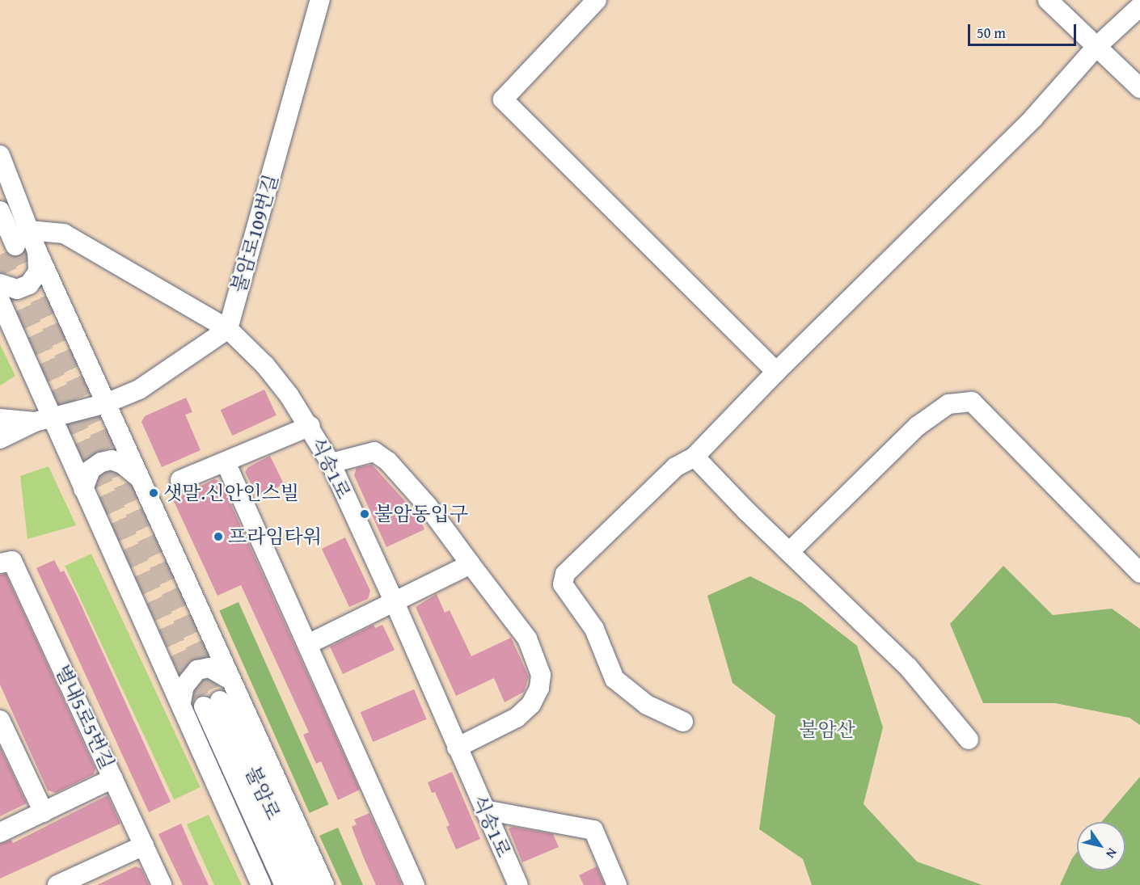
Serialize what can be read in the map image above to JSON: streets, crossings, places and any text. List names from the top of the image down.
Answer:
{
  "streets": {
    "street": [
      "불암로109번길",
      "식송1로",
      "별내5로5번길",
      "불암로"
    ]
  },
  "crossings": [
    ["불암로109번길", "식송1로"]
  ],
  "parks": ["불암산"],
  "places": ["샛말.신안인스빌", "불암동입구", "프라임타워"],
  "scale_bar": "50 m",
  "north": "bottom right"
}
